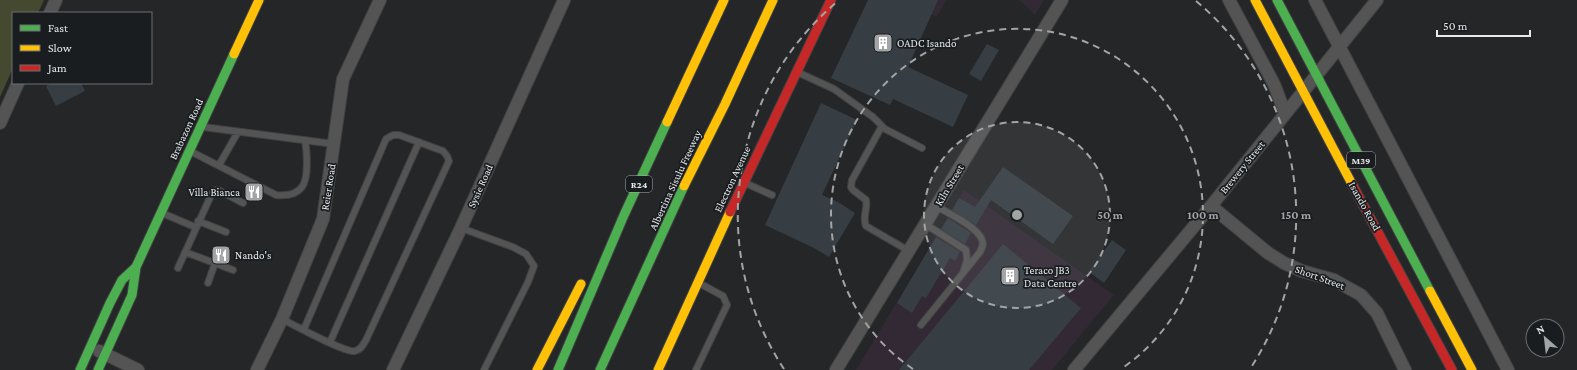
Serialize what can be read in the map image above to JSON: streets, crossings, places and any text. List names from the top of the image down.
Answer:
{
  "streets": {
    "main road": [
      "Brabazon Road",
      "M39",
      "Electron Avenue",
      "Albertina Sisulu Freeway",
      "R24",
      "Isando Road"
    ],
    "street": [
      "Brewery Street",
      "Kiln Street",
      "Sysie Road",
      "Reier Road",
      "Short Street"
    ]
  },
  "crossings": [
    ["Brewery Street", "Isando Road"],
    ["Brewery Street", "Short Street"]
  ],
  "places": {
    "building": ["OADC Isando", "Teraco JB3 Data Centre"],
    "restaurant": ["Villa Bianca", "Nando's"]
  },
  "legend": ["Fast", "Slow", "Jam"],
  "scale_bar": "50 m",
  "north": "top left",
  "rings": ["50 m", "100 m", "150 m"]
}
